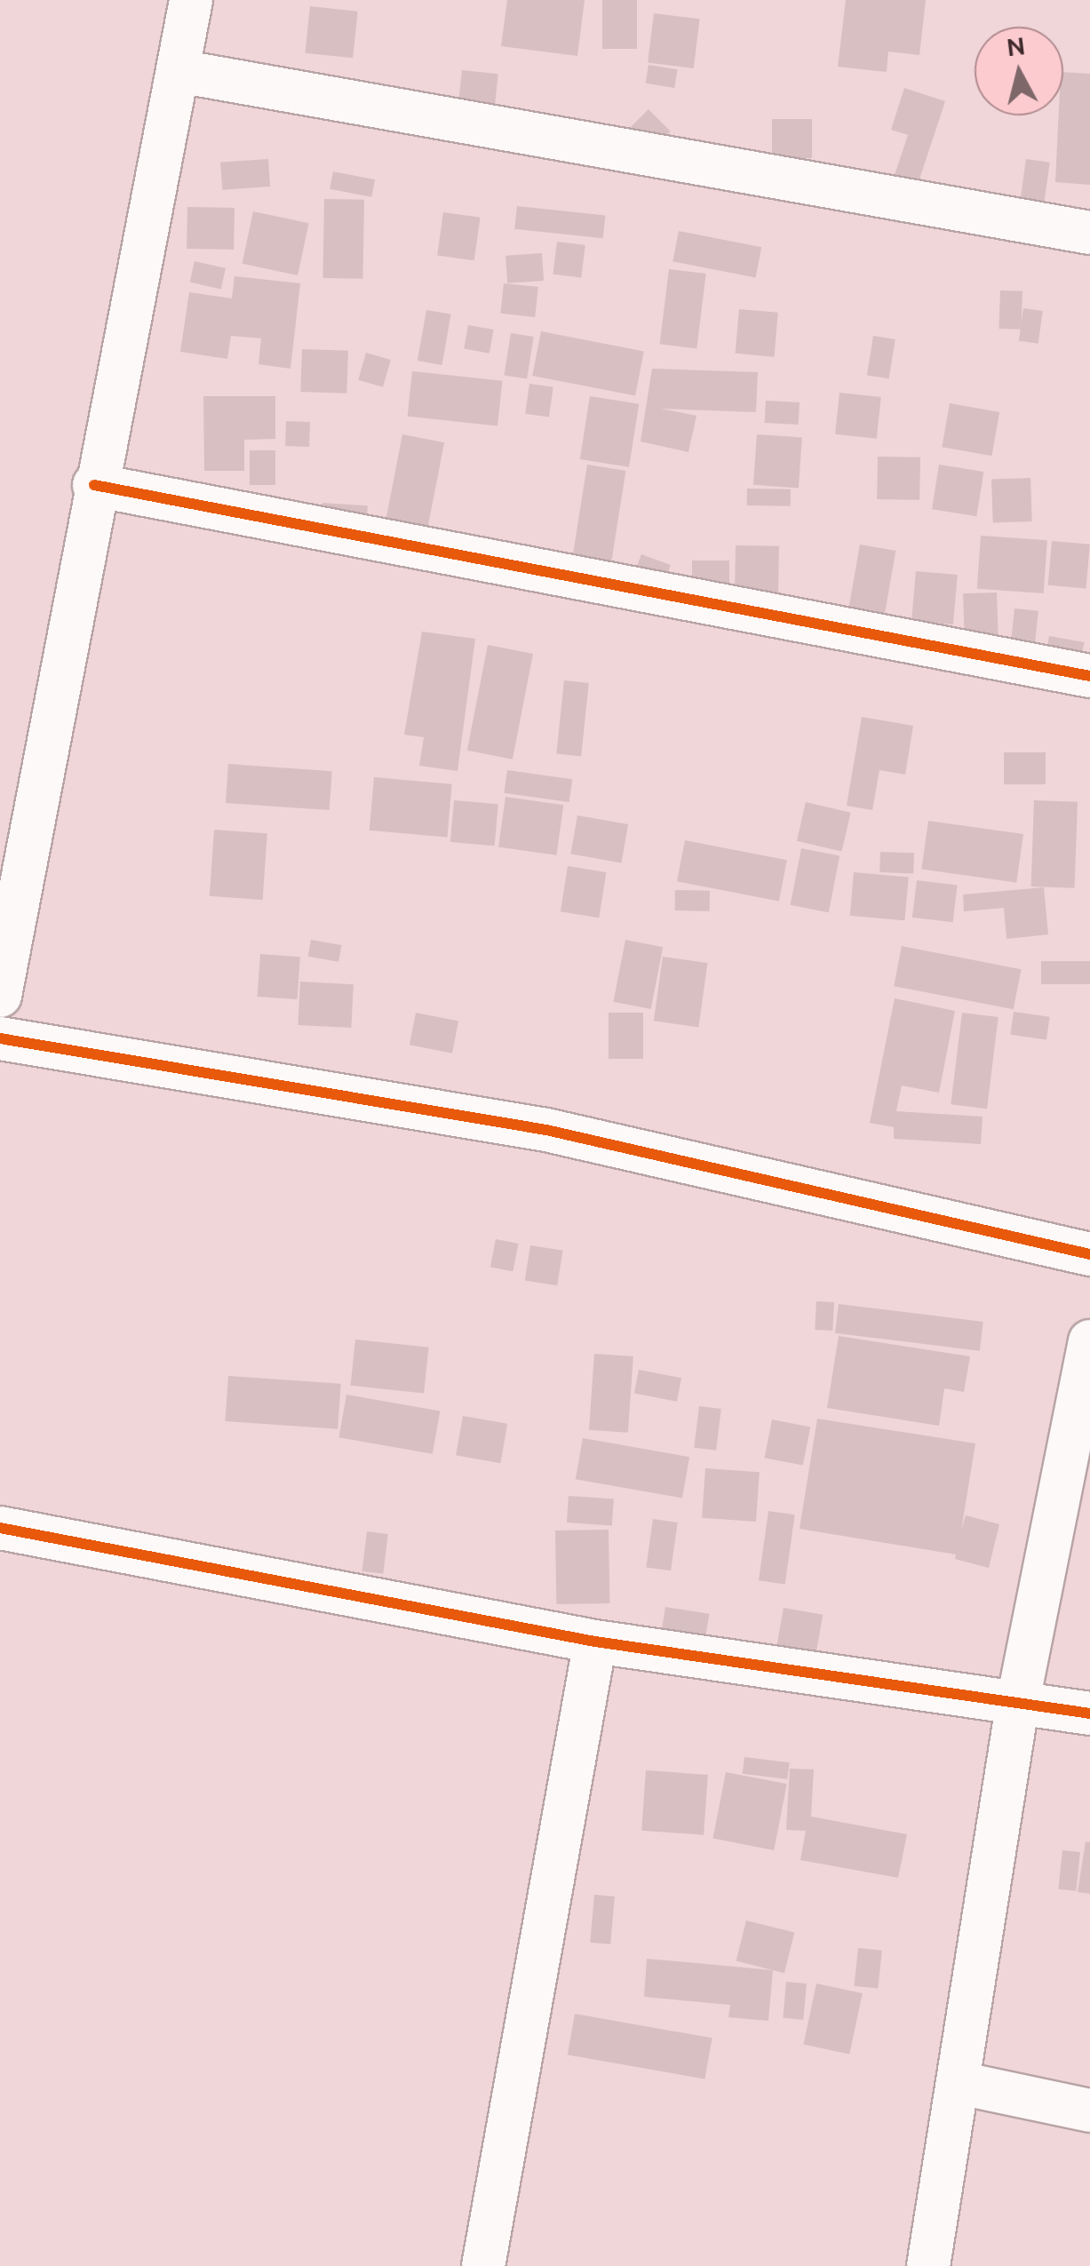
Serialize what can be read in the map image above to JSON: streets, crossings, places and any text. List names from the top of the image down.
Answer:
{
  "north": "top"
}
